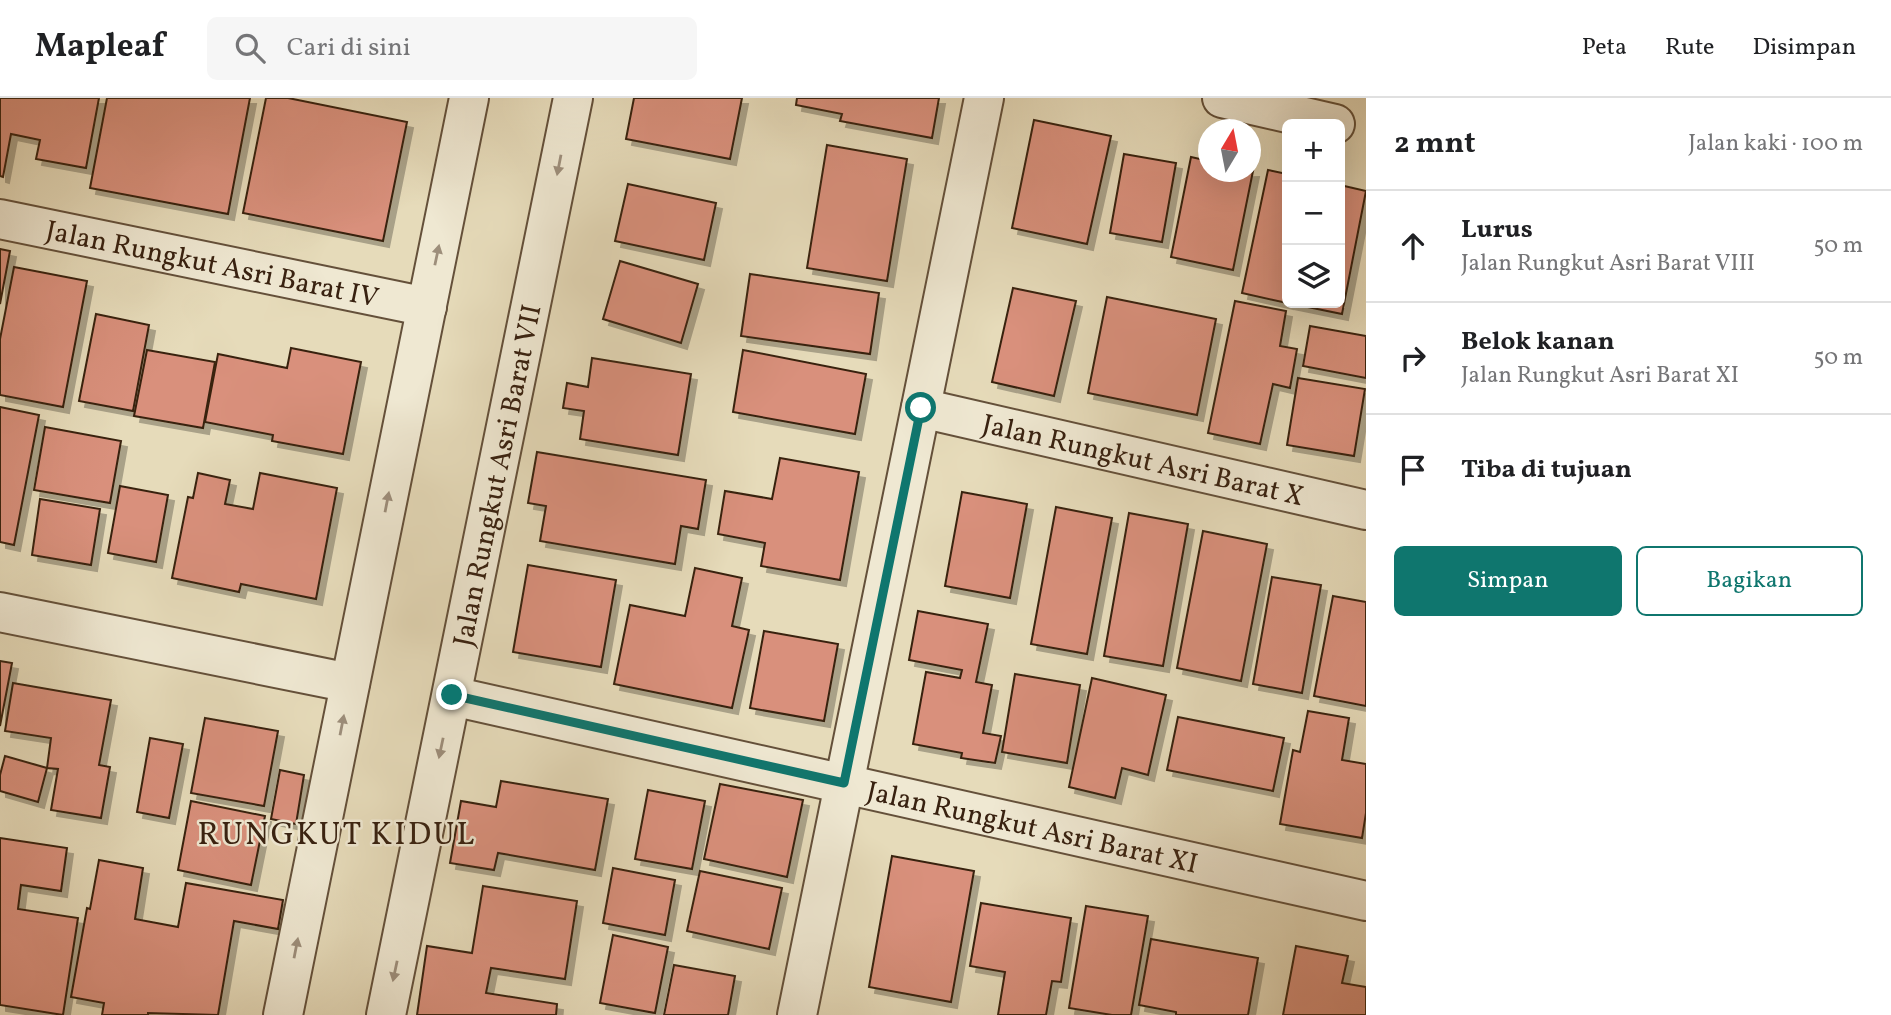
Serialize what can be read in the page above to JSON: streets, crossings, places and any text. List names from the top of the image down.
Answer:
{
  "streets": {
    "street": [
      "Jalan Rungkut Asri Barat IV",
      "Jalan Rungkut Asri Barat X",
      "Jalan Rungkut Asri Barat VII",
      "Jalan Rungkut Asri Barat XI"
    ]
  },
  "crossings": [
    ["Jalan Rungkut Asri Barat VII", "Jalan Rungkut Asri Barat XI"]
  ],
  "districts": ["RUNGKUT KIDUL"],
  "north": "top",
  "page": {
    "header": "Mapleaf",
    "search": "Cari di sini",
    "nav": ["Peta", "Rute", "Disimpan"],
    "heading": ["2 mnt", "Jalan kaki · 100 m"],
    "map_buttons": ["+", "−"],
    "list": [
      ["Lurus", "Jalan Rungkut Asri Barat VIII", "50 m"],
      ["Belok kanan", "Jalan Rungkut Asri Barat XI", "50 m"],
      "Tiba di tujuan"
    ],
    "buttons": ["Simpan", "Bagikan"]
  }
}
